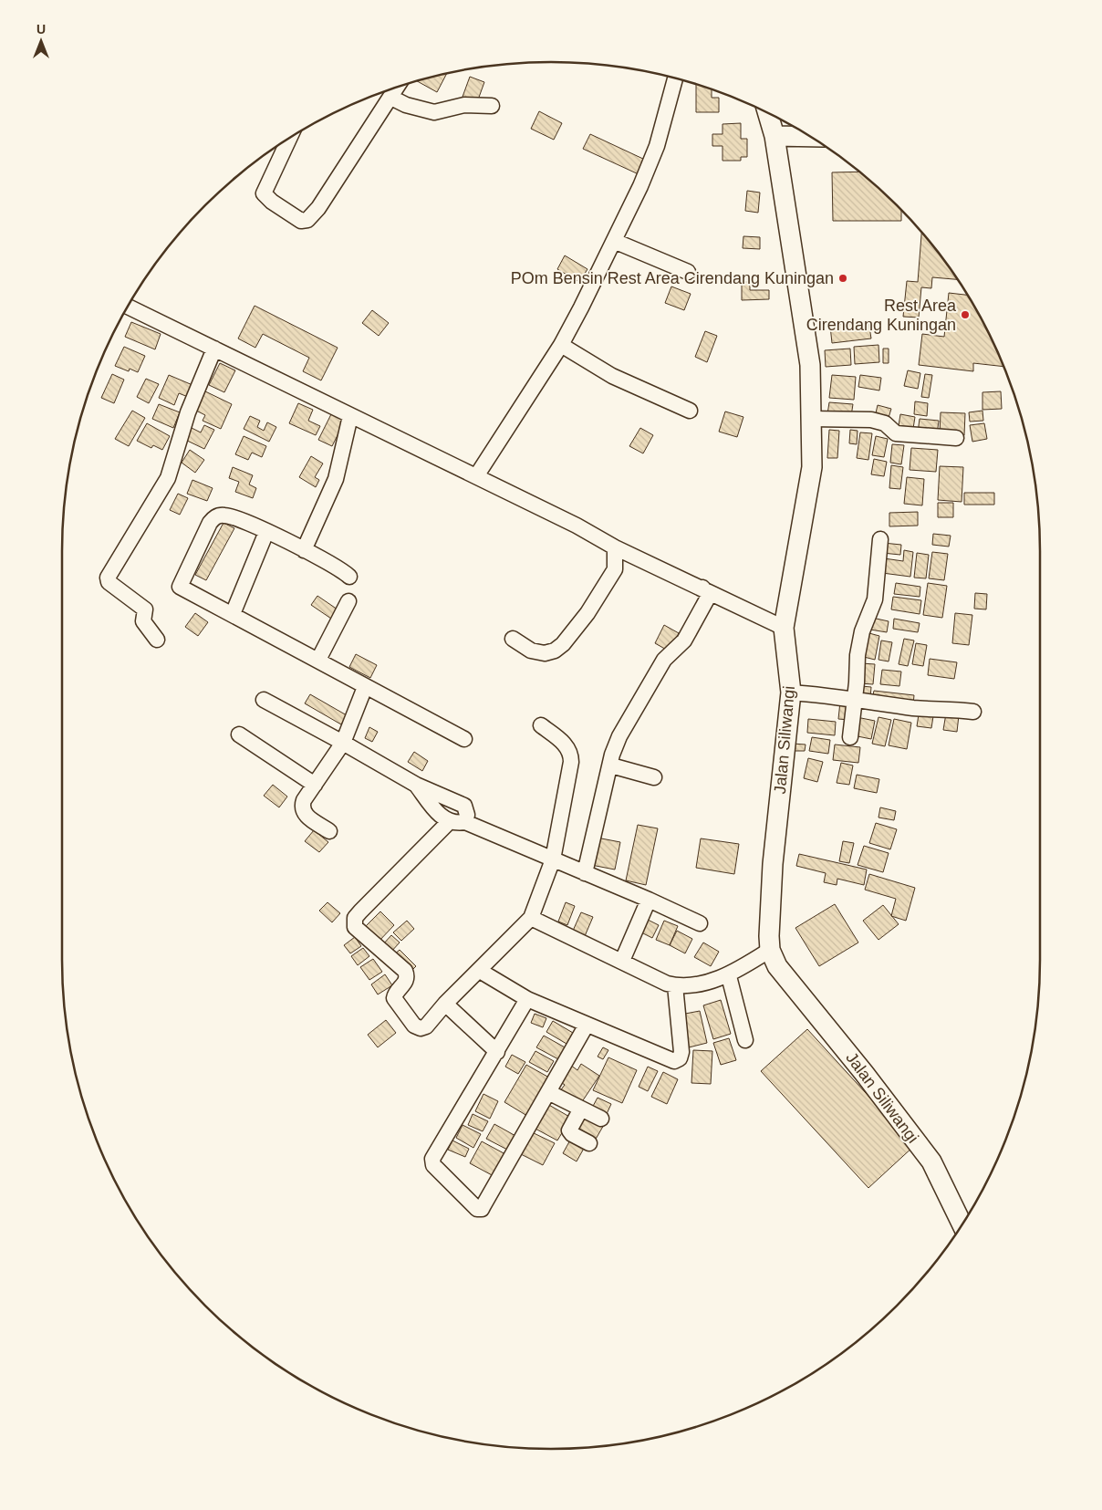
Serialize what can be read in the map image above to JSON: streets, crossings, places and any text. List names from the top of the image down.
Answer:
{
  "streets": {
    "main road": ["Jalan Siliwangi"]
  },
  "places": ["POm Bensin Rest Area Cirendang Kuningan", "Rest Area Cirendang Kuningan"],
  "north": "top"
}
